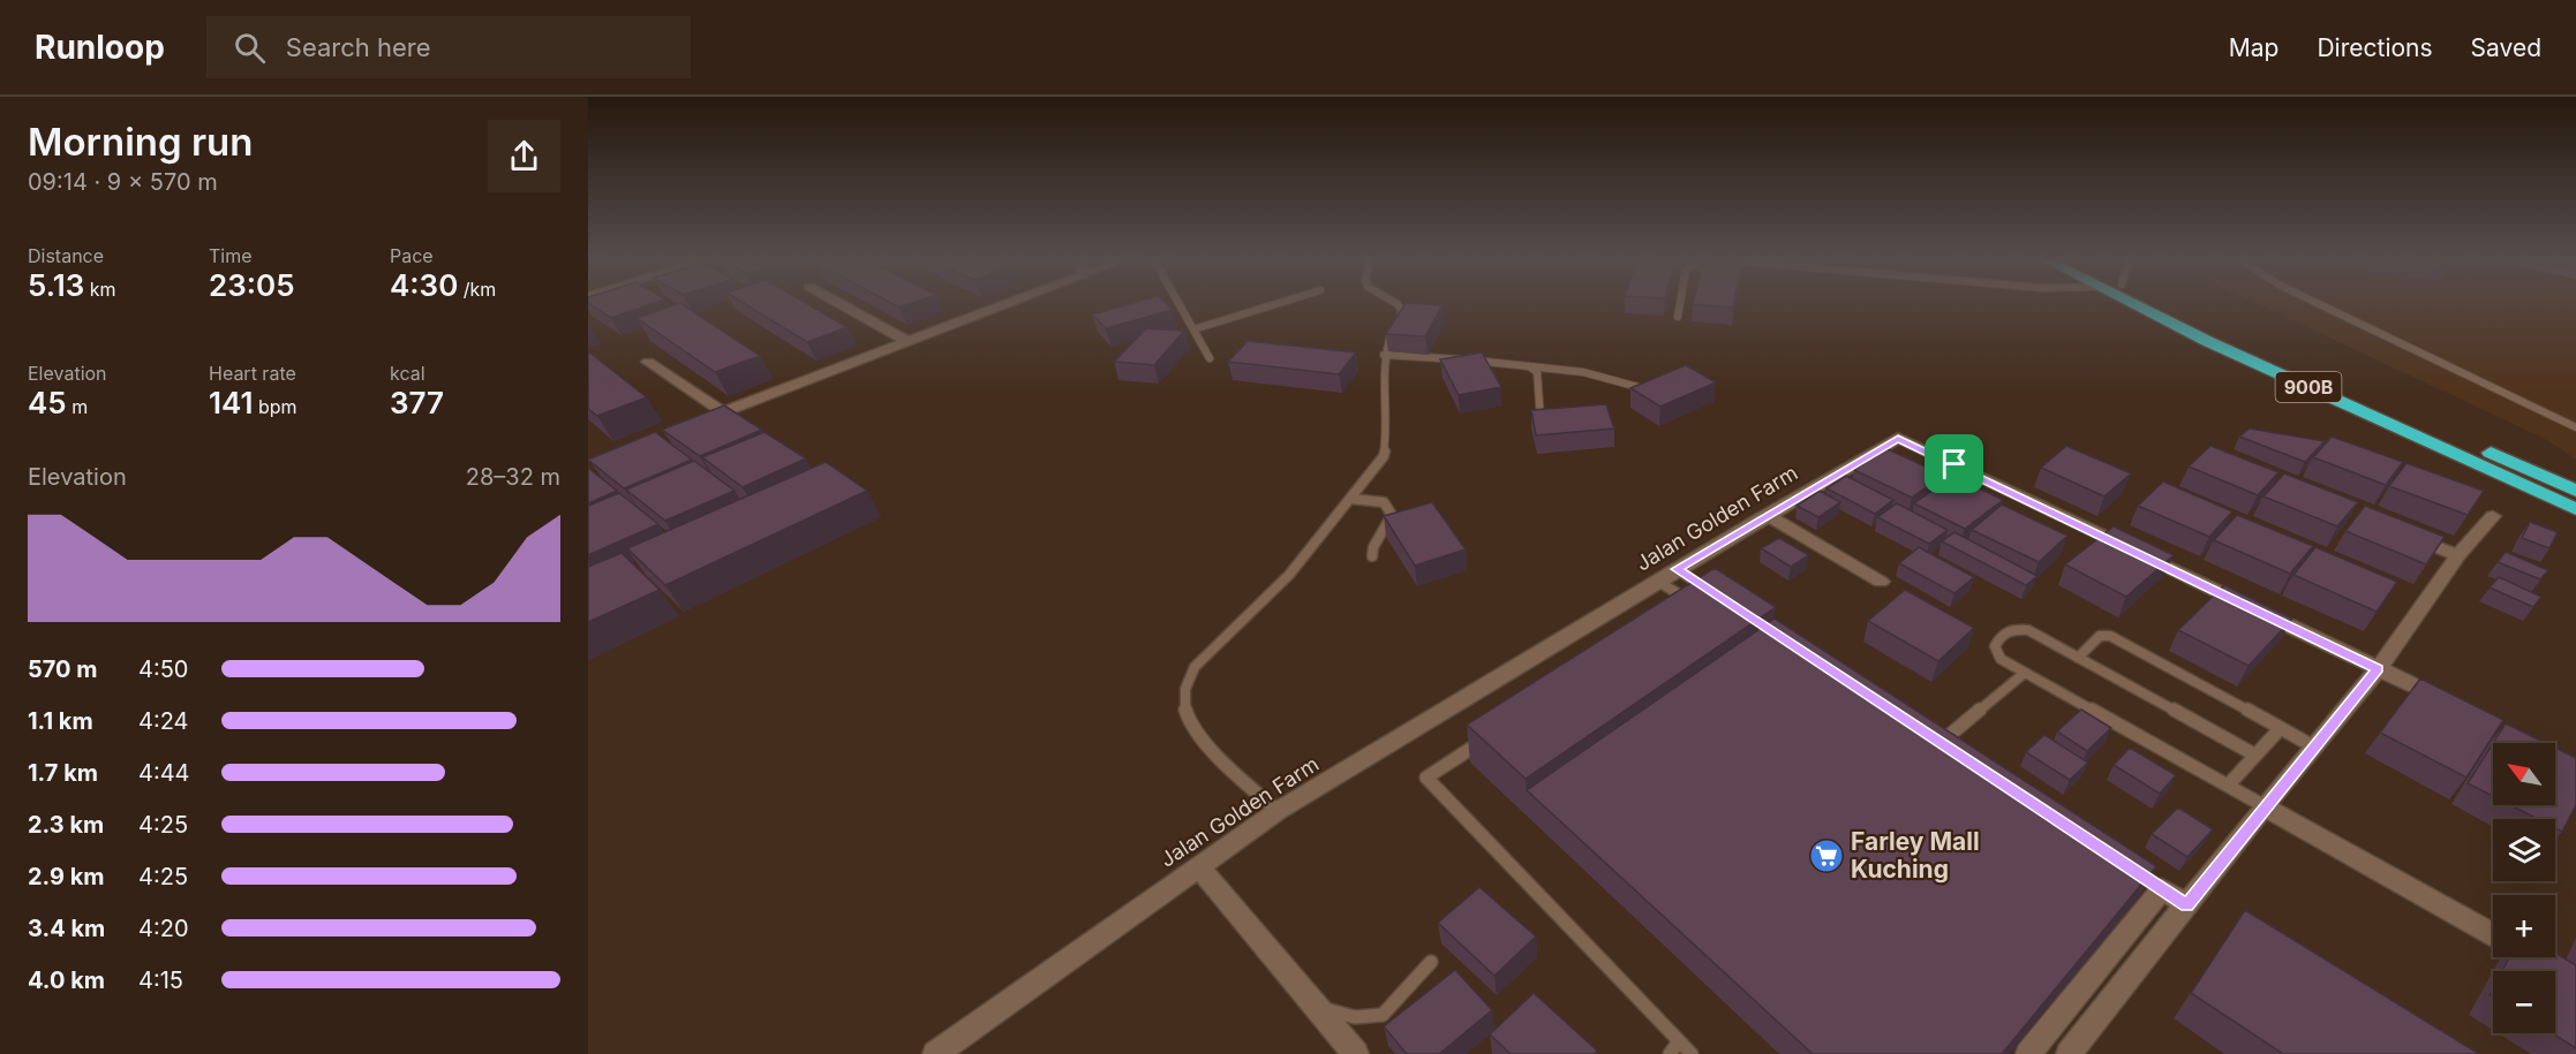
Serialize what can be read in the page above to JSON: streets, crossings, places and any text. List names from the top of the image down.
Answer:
{
  "streets": {
    "highway": ["900B"],
    "street": ["Jalan Golden Farm"]
  },
  "places": {
    "supermarket": ["Farley Mall Kuching"]
  },
  "north": "top left",
  "page": {
    "header": "Runloop",
    "search": "Search here",
    "nav": ["Map", "Directions", "Saved"],
    "heading": ["Morning run", "09:14 · 9 × 570 m"],
    "stats": [
      ["Distance", "5.13 km"],
      ["Time", "23:05"],
      ["Pace", "4:30 /km"],
      ["Elevation", "45 m"],
      ["Heart rate", "141 bpm"],
      ["kcal", "377"]
    ],
    "chart": ["Elevation", "28–32 m"],
    "list": [
      {
        "name": "570 m",
        "note": "4:50"
      },
      {
        "name": "1.1 km",
        "note": "4:24"
      },
      {
        "name": "1.7 km",
        "note": "4:44"
      },
      {
        "name": "2.3 km",
        "note": "4:25"
      },
      {
        "name": "2.9 km",
        "note": "4:25"
      },
      {
        "name": "3.4 km",
        "note": "4:20"
      },
      {
        "name": "4.0 km",
        "note": "4:15"
      }
    ],
    "map_buttons": ["+", "−"]
  }
}
